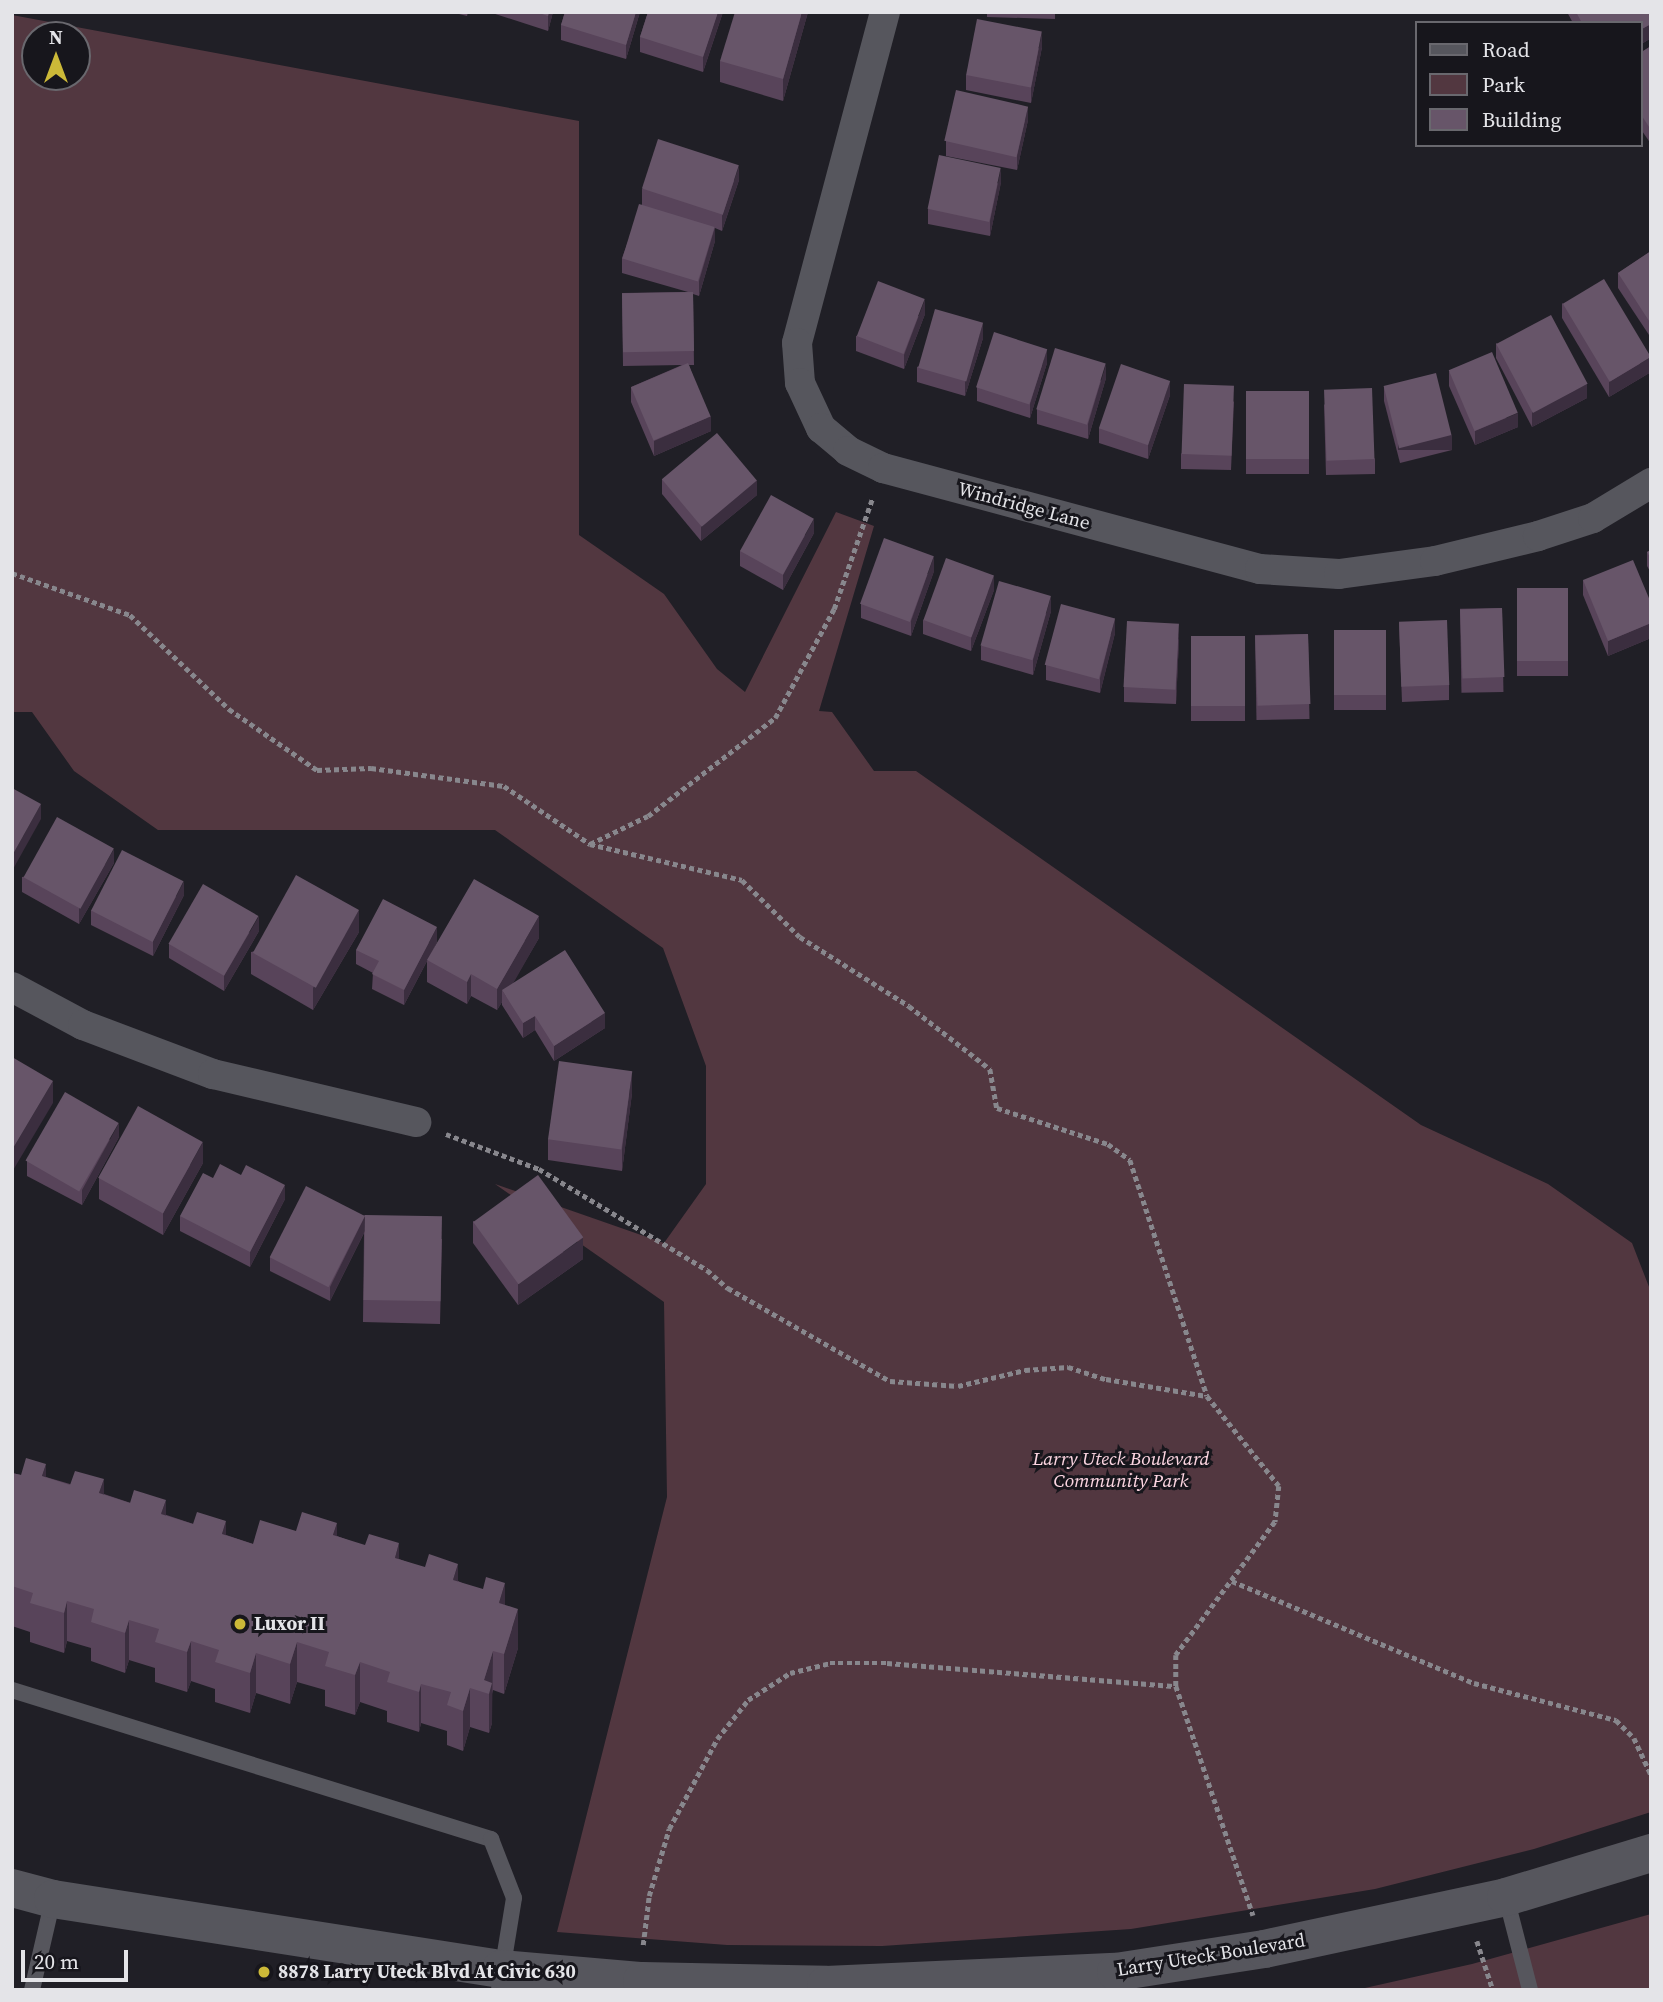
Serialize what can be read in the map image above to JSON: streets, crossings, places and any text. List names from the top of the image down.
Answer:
{
  "streets": {
    "main road": ["Larry Uteck Boulevard"],
    "street": ["Windridge Lane"]
  },
  "parks": ["Larry Uteck Boulevard Community Park"],
  "places": ["Luxor II", "8878 Larry Uteck Blvd At Civic 630"],
  "legend": ["Road", "Park", "Building"],
  "scale_bar": "20 m",
  "north": "top"
}
